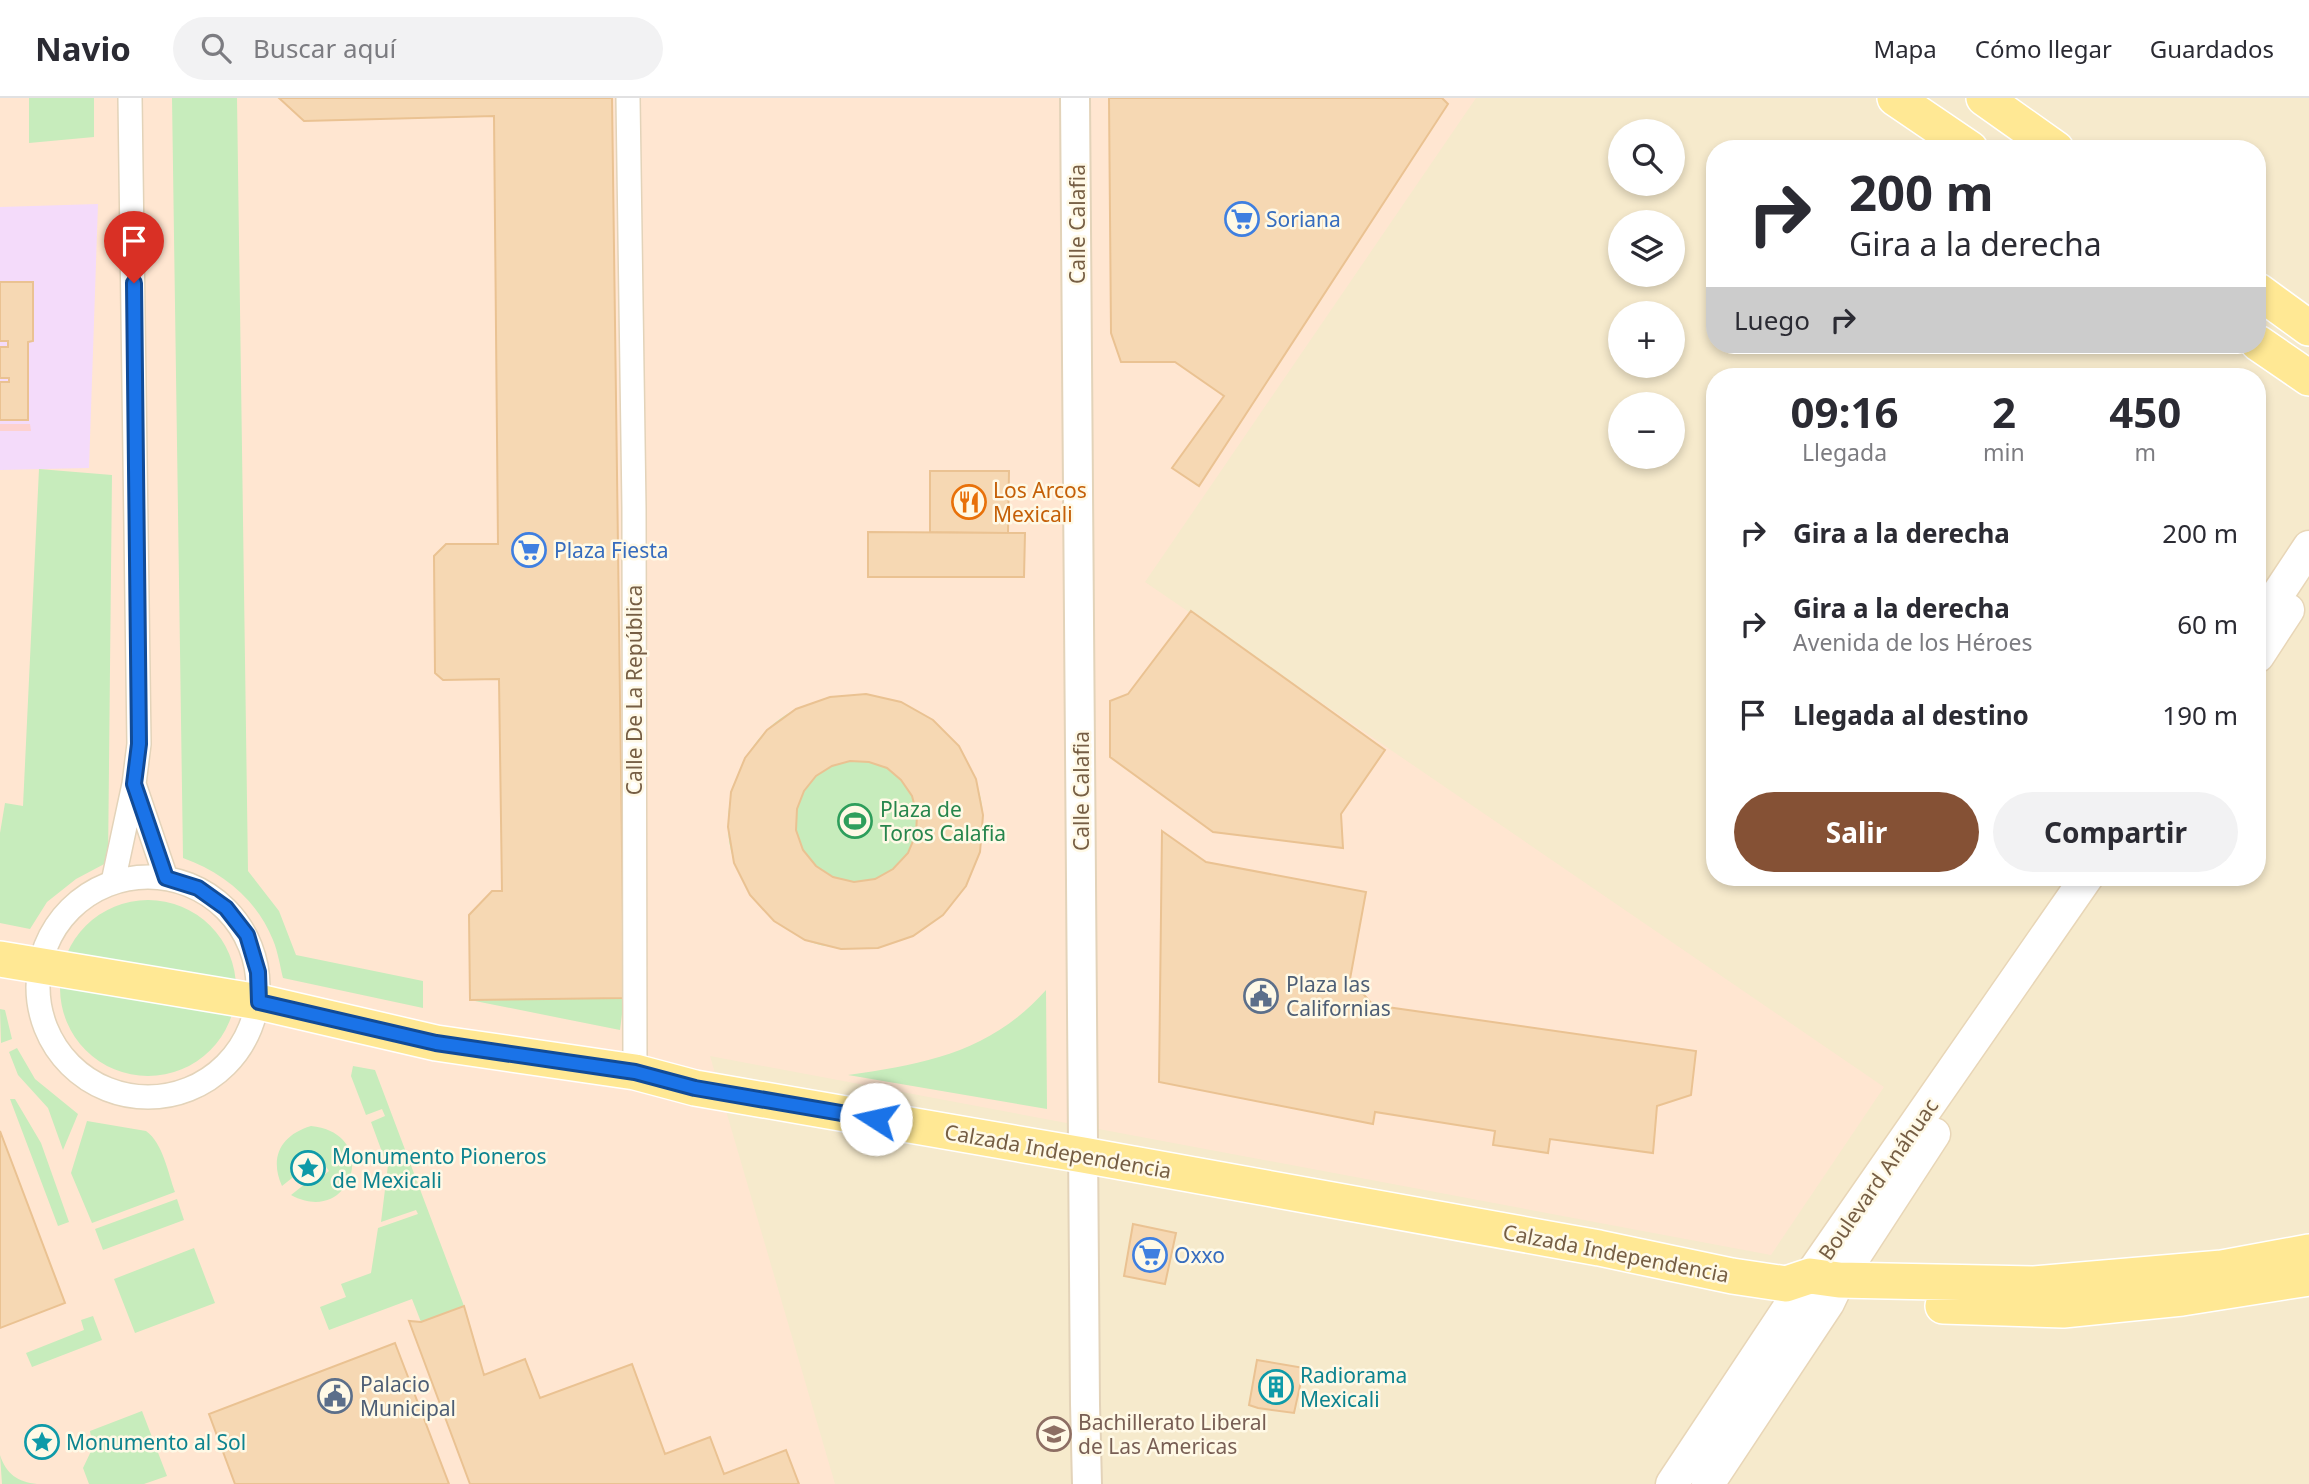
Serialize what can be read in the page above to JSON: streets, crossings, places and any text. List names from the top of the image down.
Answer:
{
  "streets": {
    "main road": ["Calzada Independencia", "Boulevard Anáhuac"],
    "street": ["Calle Calafia", "Calle De La República"]
  },
  "crossings": [
    ["Calle Calafia", "Calzada Independencia"],
    ["Calle De La República", "Calzada Independencia"],
    ["Calzada Independencia", "Boulevard Anáhuac"]
  ],
  "places": {
    "supermarket": ["Soriana", "Plaza Fiesta", "Oxxo"],
    "restaurant": ["Los Arcos Mexicali"],
    "sports": ["Plaza de Toros Calafia"],
    "public building": ["Plaza las Californias", "Palacio Municipal"],
    "place": ["Monumento Pioneros de Mexicali", "Monumento al Sol"],
    "building": ["Radiorama Mexicali"],
    "school or university": ["Bachillerato Liberal de Las Americas"]
  },
  "page": {
    "header": "Navio",
    "search": "Buscar aquí",
    "nav": ["Mapa", "Cómo llegar", "Guardados"],
    "map_buttons": ["+", "−"],
    "turn": ["200 m", "Gira a la derecha"],
    "then": "Luego",
    "eta": [
      "09:16",
      "Llegada",
      "2",
      "min",
      "450",
      "m"
    ],
    "list": [
      {
        "name": "Gira a la derecha",
        "value": "200 m"
      },
      {
        "name": "Gira a la derecha",
        "note": "Avenida de los Héroes",
        "value": "60 m"
      },
      {
        "name": "Llegada al destino",
        "value": "190 m"
      }
    ],
    "buttons": ["Salir", "Compartir"]
  }
}
